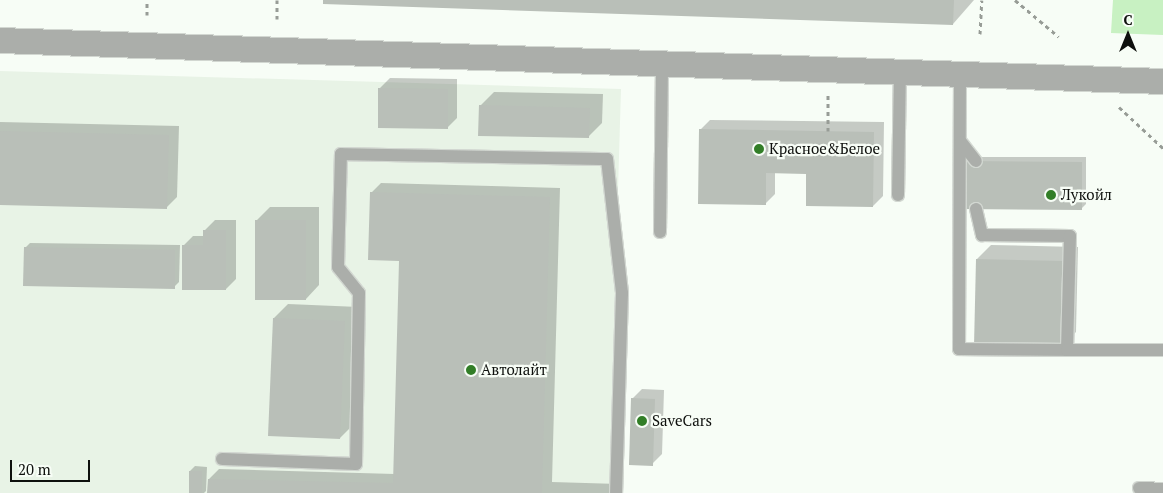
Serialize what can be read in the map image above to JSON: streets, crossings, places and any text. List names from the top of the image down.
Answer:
{
  "places": [
    "Красное&Белое",
    "Лукойл",
    "Автолайт",
    "SaveCars"
  ],
  "scale_bar": "20 m",
  "north": "top"
}
